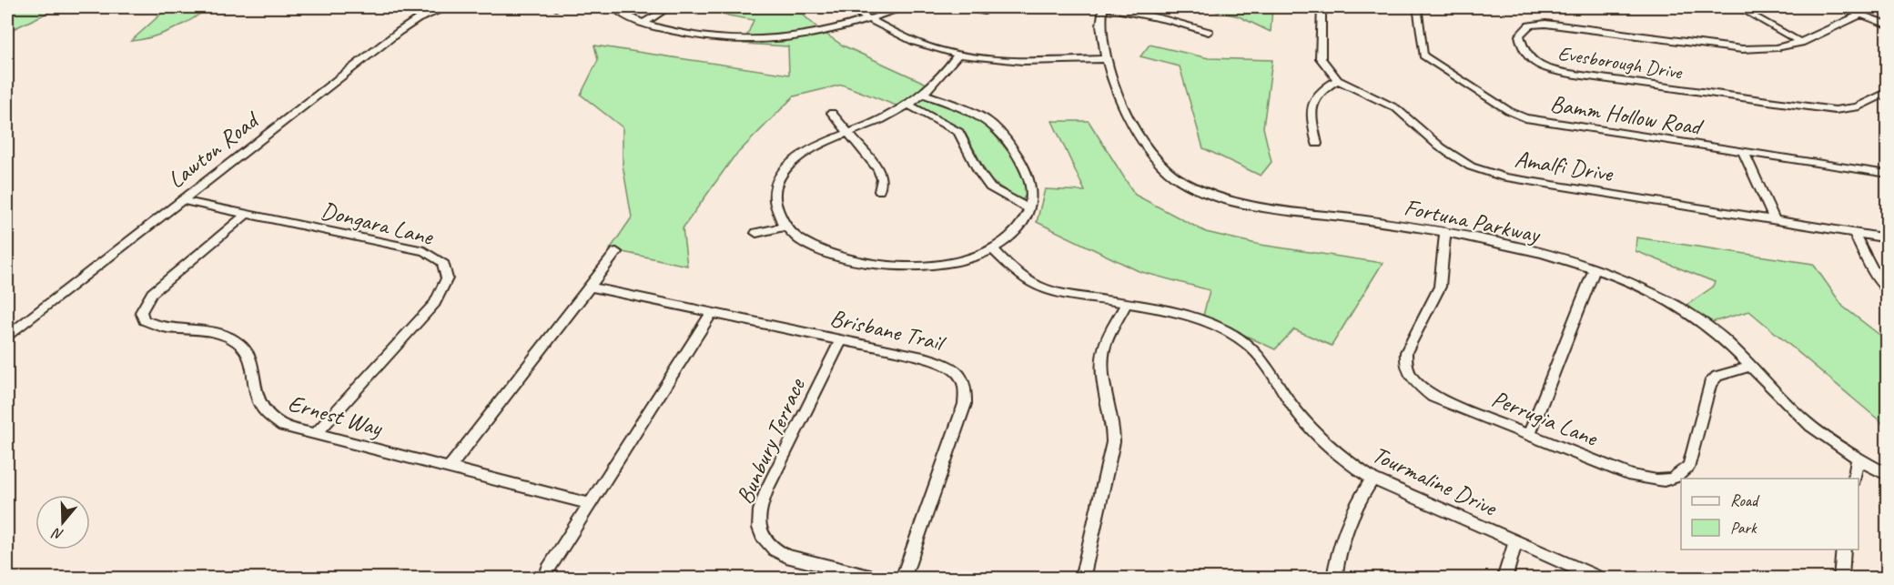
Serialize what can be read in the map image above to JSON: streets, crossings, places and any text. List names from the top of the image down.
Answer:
{
  "streets": {
    "street": [
      "Evesborough Drive",
      "Bamm Hollow Road",
      "Lawton Road",
      "Amalfi Drive",
      "Fortuna Parkway",
      "Dongara Lane",
      "Brisbane Trail",
      "Ernest Way",
      "Perrugia Lane",
      "Bunbury Terrace",
      "Tourmaline Drive"
    ]
  },
  "crossings": [
    ["Lawton Road", "Dongara Lane"],
    ["Fortuna Parkway", "Perrugia Lane"],
    ["Dongara Lane", "Ernest Way"],
    ["Brisbane Trail", "Bunbury Terrace"]
  ],
  "legend": ["Road", "Park"],
  "north": "bottom"
}
